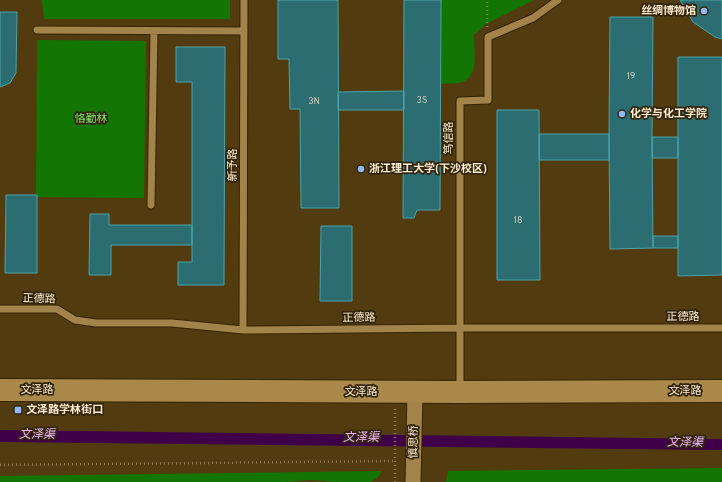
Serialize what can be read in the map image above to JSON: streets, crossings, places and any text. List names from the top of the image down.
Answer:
{
  "streets": {
    "main road": ["文泽路"],
    "street": ["慎思桥"],
    "lane": ["笃信路", "新予路", "正德路"]
  },
  "crossings": [
    ["笃信路", "正德路"],
    ["笃信路", "文泽路"],
    ["新予路", "正德路"],
    ["文泽路", "慎思桥"]
  ],
  "water": ["文泽渠"],
  "parks": ["恪勤林"],
  "places": {
    "other": ["丝绸博物馆", "化学与化工学院", "浙江理工大学(下沙校区)"],
    "transit": ["文泽路学林街口"]
  },
  "house_numbers": [
    "19",
    "3S",
    "3N",
    "18"
  ]
}
